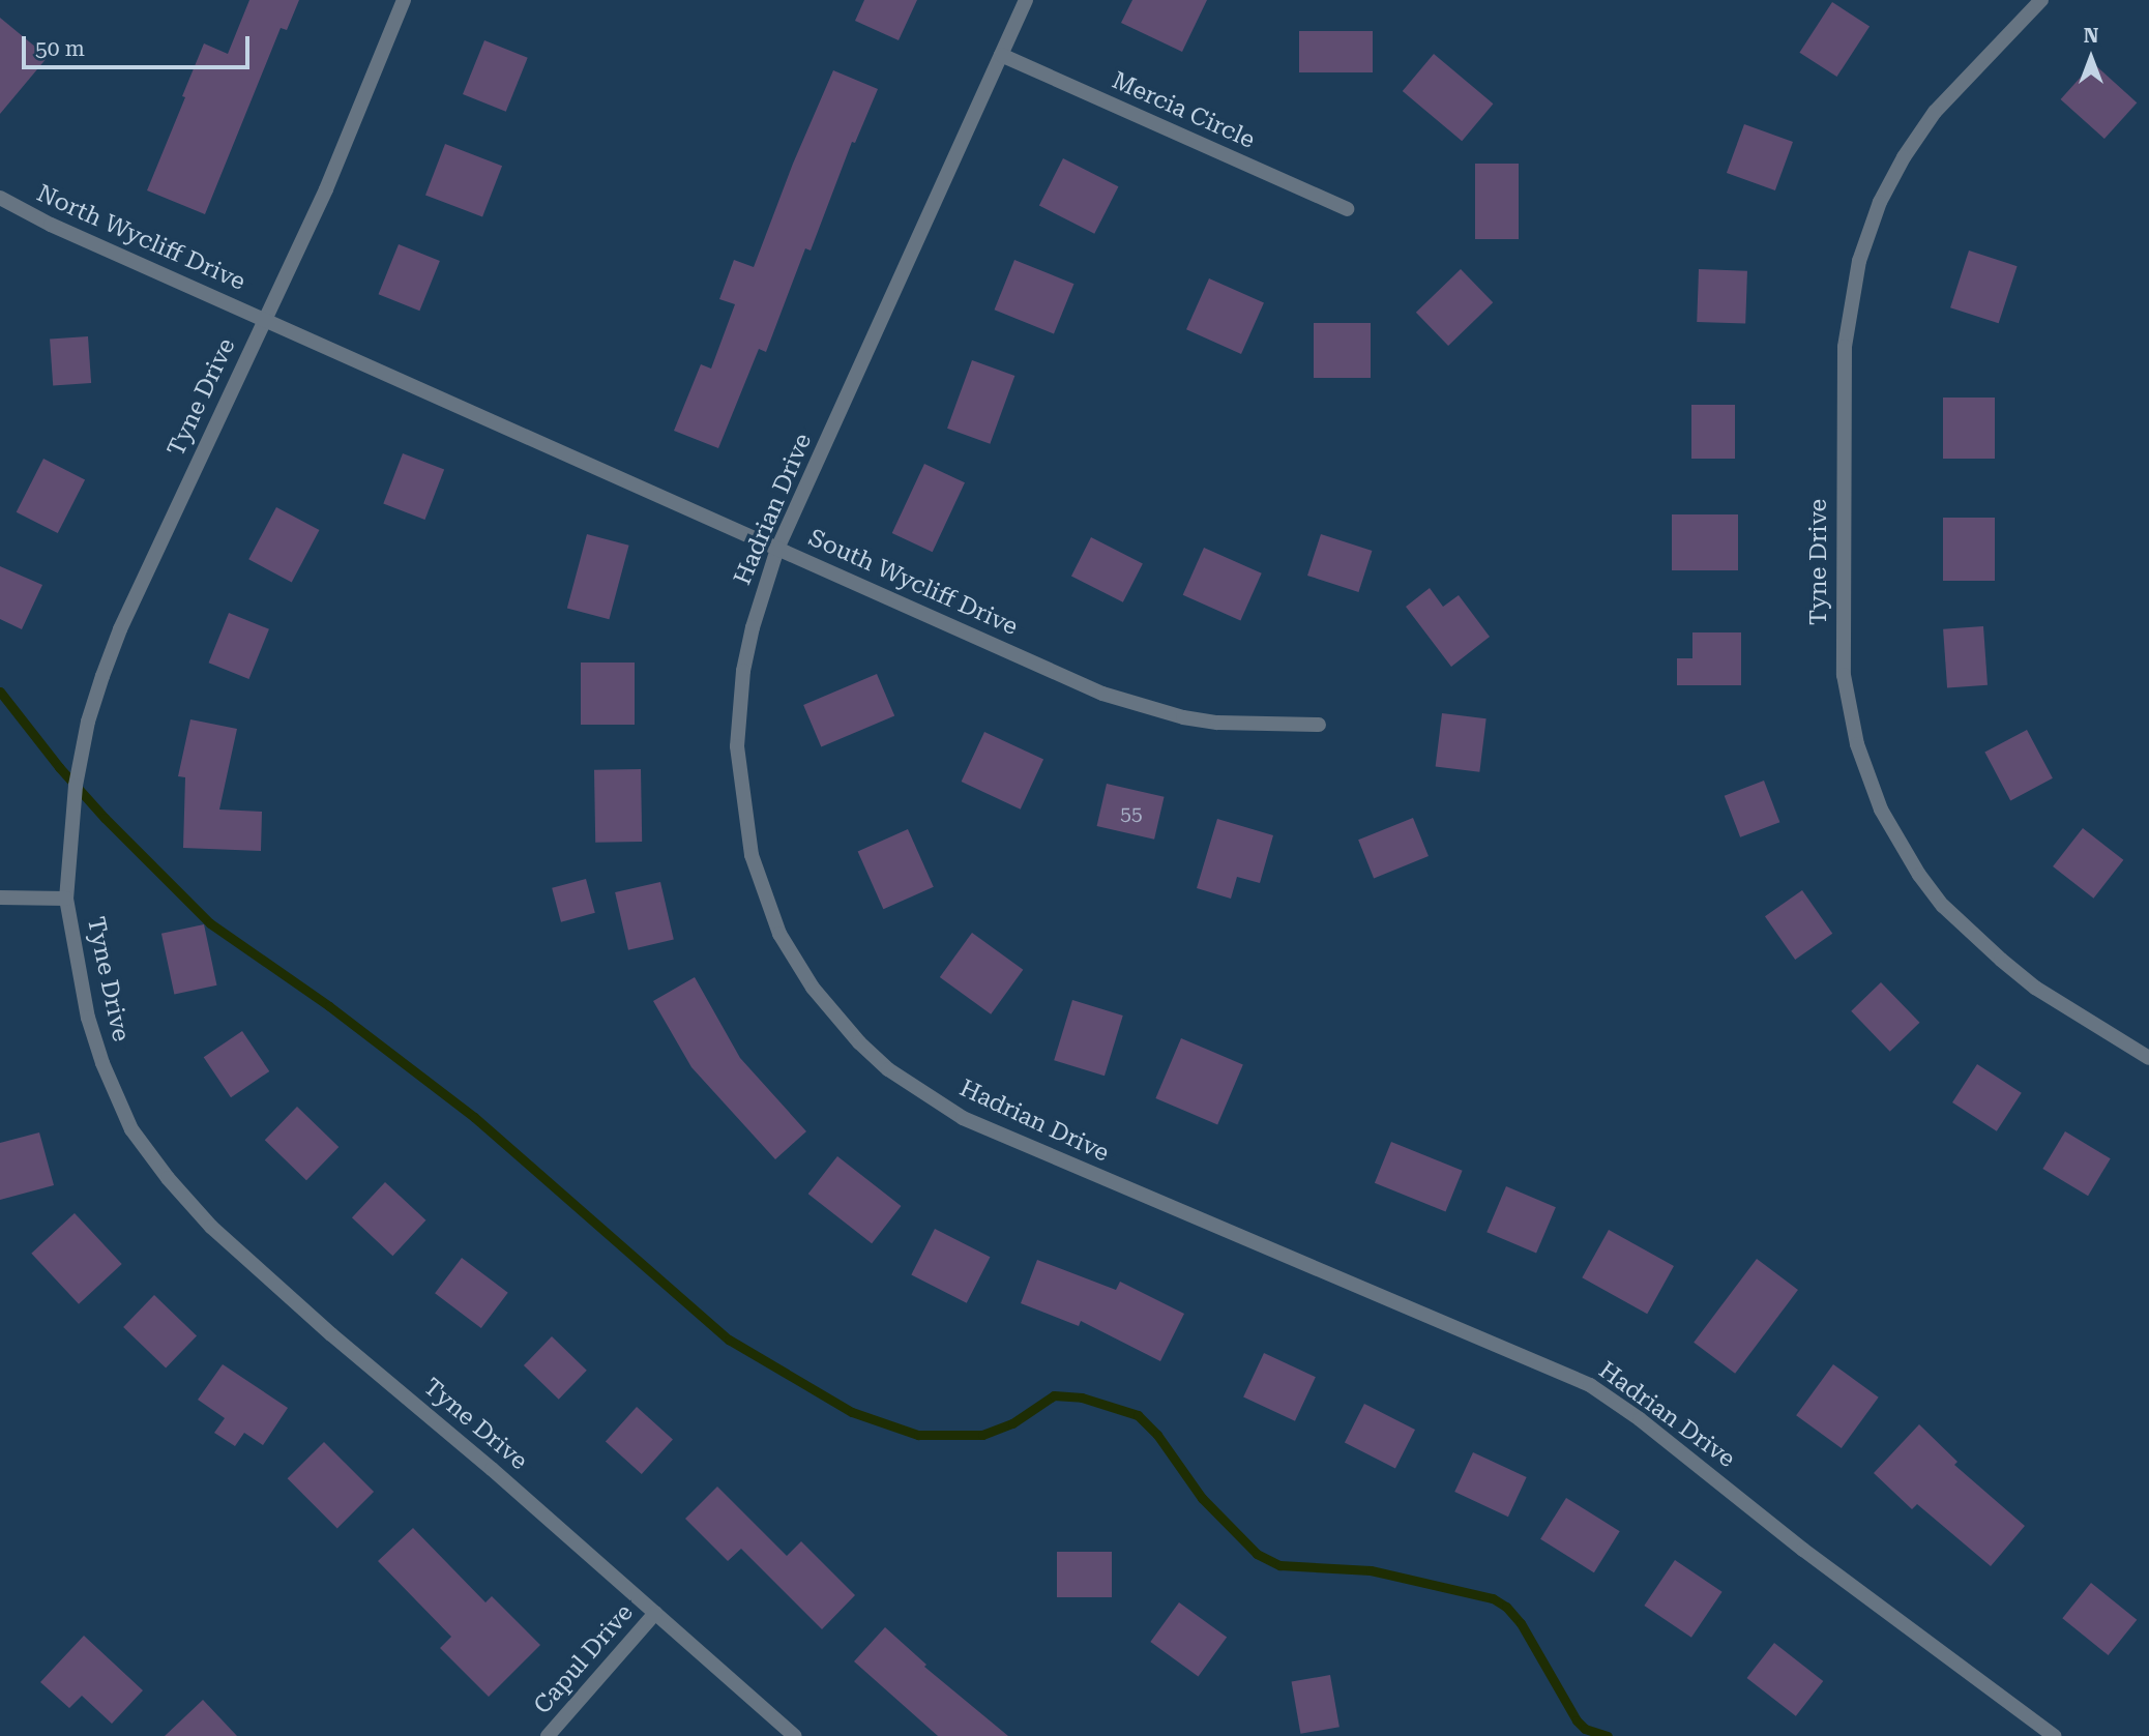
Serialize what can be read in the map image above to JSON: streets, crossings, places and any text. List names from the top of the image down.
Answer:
{
  "streets": {
    "street": [
      "Mercia Circle",
      "North Wycliff Drive",
      "Tyne Drive",
      "Hadrian Drive",
      "South Wycliff Drive",
      "Capul Drive"
    ]
  },
  "crossings": [
    ["Mercia Circle", "Hadrian Drive"],
    ["North Wycliff Drive", "Tyne Drive"],
    ["North Wycliff Drive", "South Wycliff Drive"],
    ["Tyne Drive", "South Wycliff Drive"],
    ["Tyne Drive", "Capul Drive"],
    ["Hadrian Drive", "South Wycliff Drive"]
  ],
  "house_numbers": ["55"],
  "scale_bar": "50 m",
  "north": "top"
}
